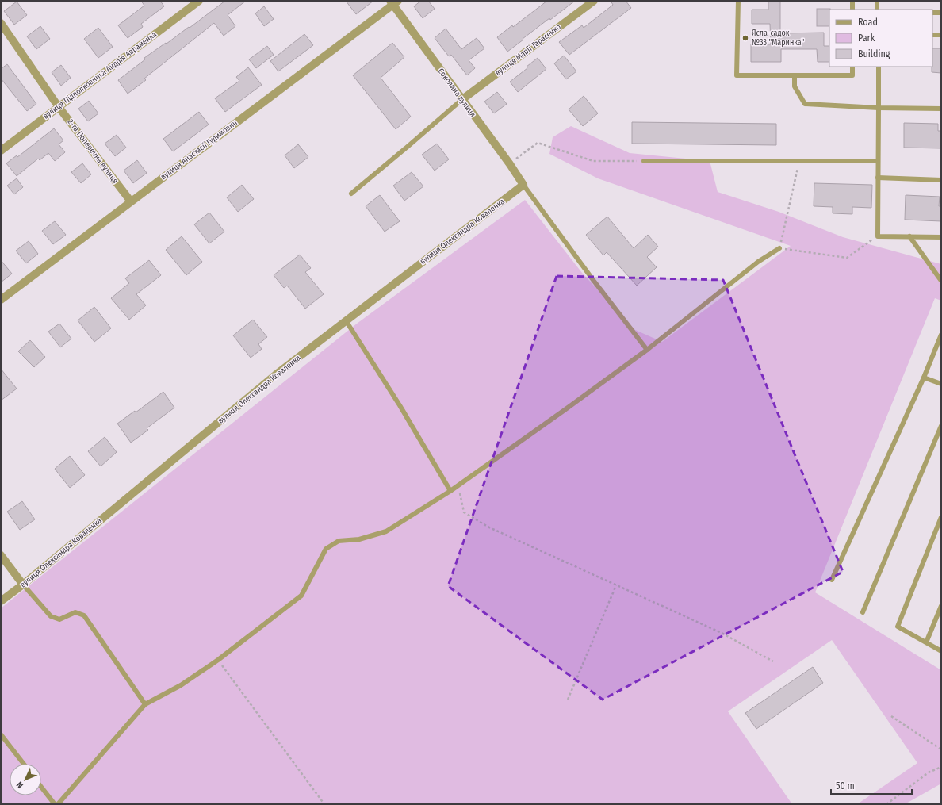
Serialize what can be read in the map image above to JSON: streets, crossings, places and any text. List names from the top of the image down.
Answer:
{
  "streets": {
    "street": [
      "вулиця Марії Тарасенко",
      "вулиця Підполковника Андрія Авраменка",
      "Соколина вулиця",
      "вулиця Анастасії Гудимович",
      "2-га Поперечна вулиця",
      "вулиця Олександра Коваленка"
    ]
  },
  "crossings": [
    ["вулиця Марії Тарасенко", "Соколина вулиця"],
    ["вулиця Підполковника Андрія Авраменка", "2-га Поперечна вулиця"],
    ["Соколина вулиця", "вулиця Анастасії Гудимович"],
    ["Соколина вулиця", "вулиця Олександра Коваленка"],
    ["вулиця Анастасії Гудимович", "2-га Поперечна вулиця"]
  ],
  "places": ["Ясла-садок №33 \"Маринка\""],
  "legend": ["Road", "Park", "Building"],
  "scale_bar": "50 m",
  "north": "bottom left"
}
